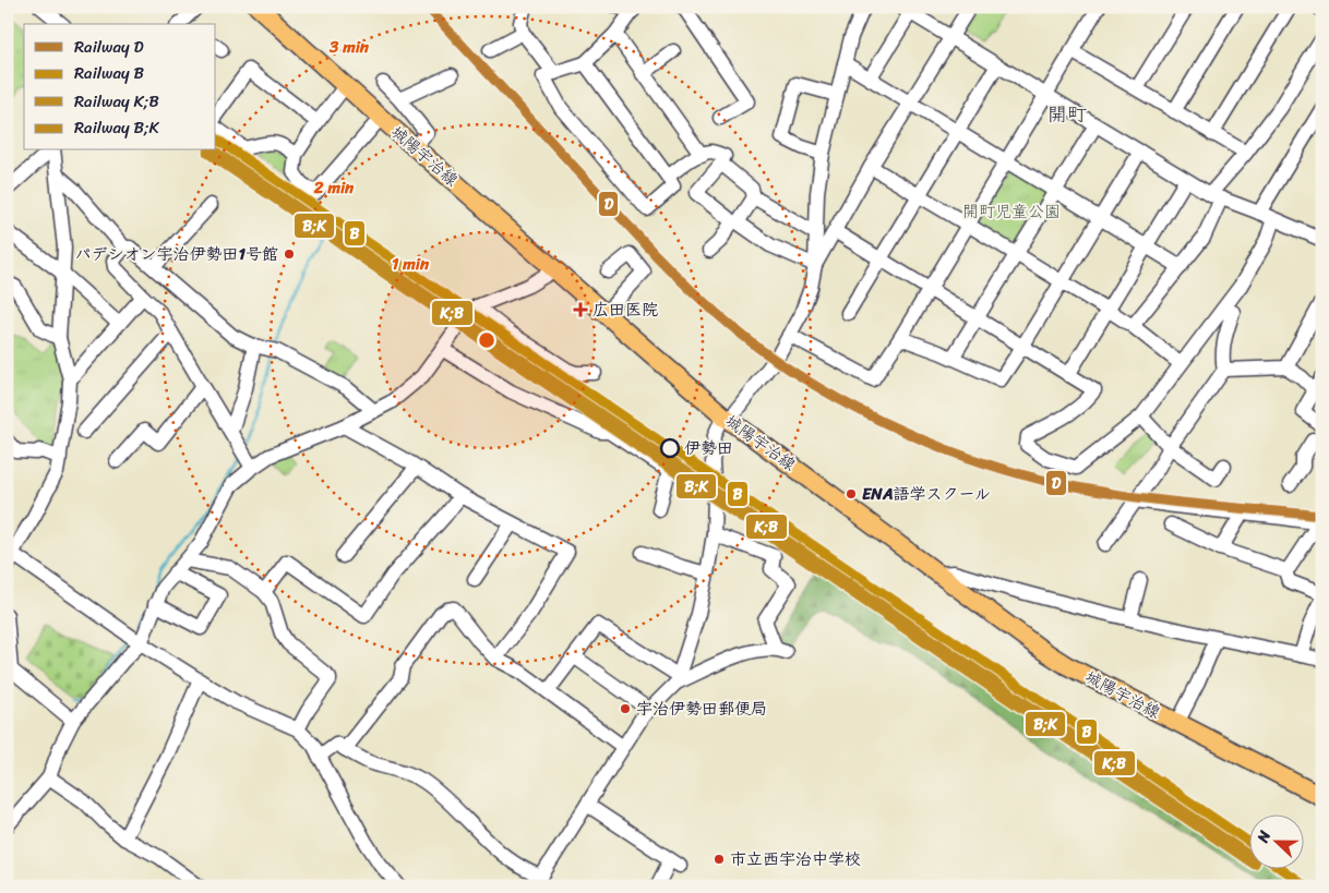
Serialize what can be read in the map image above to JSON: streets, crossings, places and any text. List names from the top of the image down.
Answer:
{
  "streets": {
    "main road": ["城陽宇治線"]
  },
  "districts": ["開町"],
  "parks": ["開町児童公園"],
  "places": {
    "other": [
      "パデシオン宇治伊勢田1号館",
      "伊勢田",
      "ENA語学スクール",
      "宇治伊勢田郵便局",
      "市立西宇治中学校"
    ],
    "health": ["広田医院"]
  },
  "lines": [
    "rail line D",
    "rail line B",
    "rail line K;B",
    "rail line B;K"
  ],
  "legend": [
    "Railway D",
    "Railway B",
    "Railway K;B",
    "Railway B;K"
  ],
  "north": "left",
  "rings": ["3 min", "2 min", "1 min"]
}
